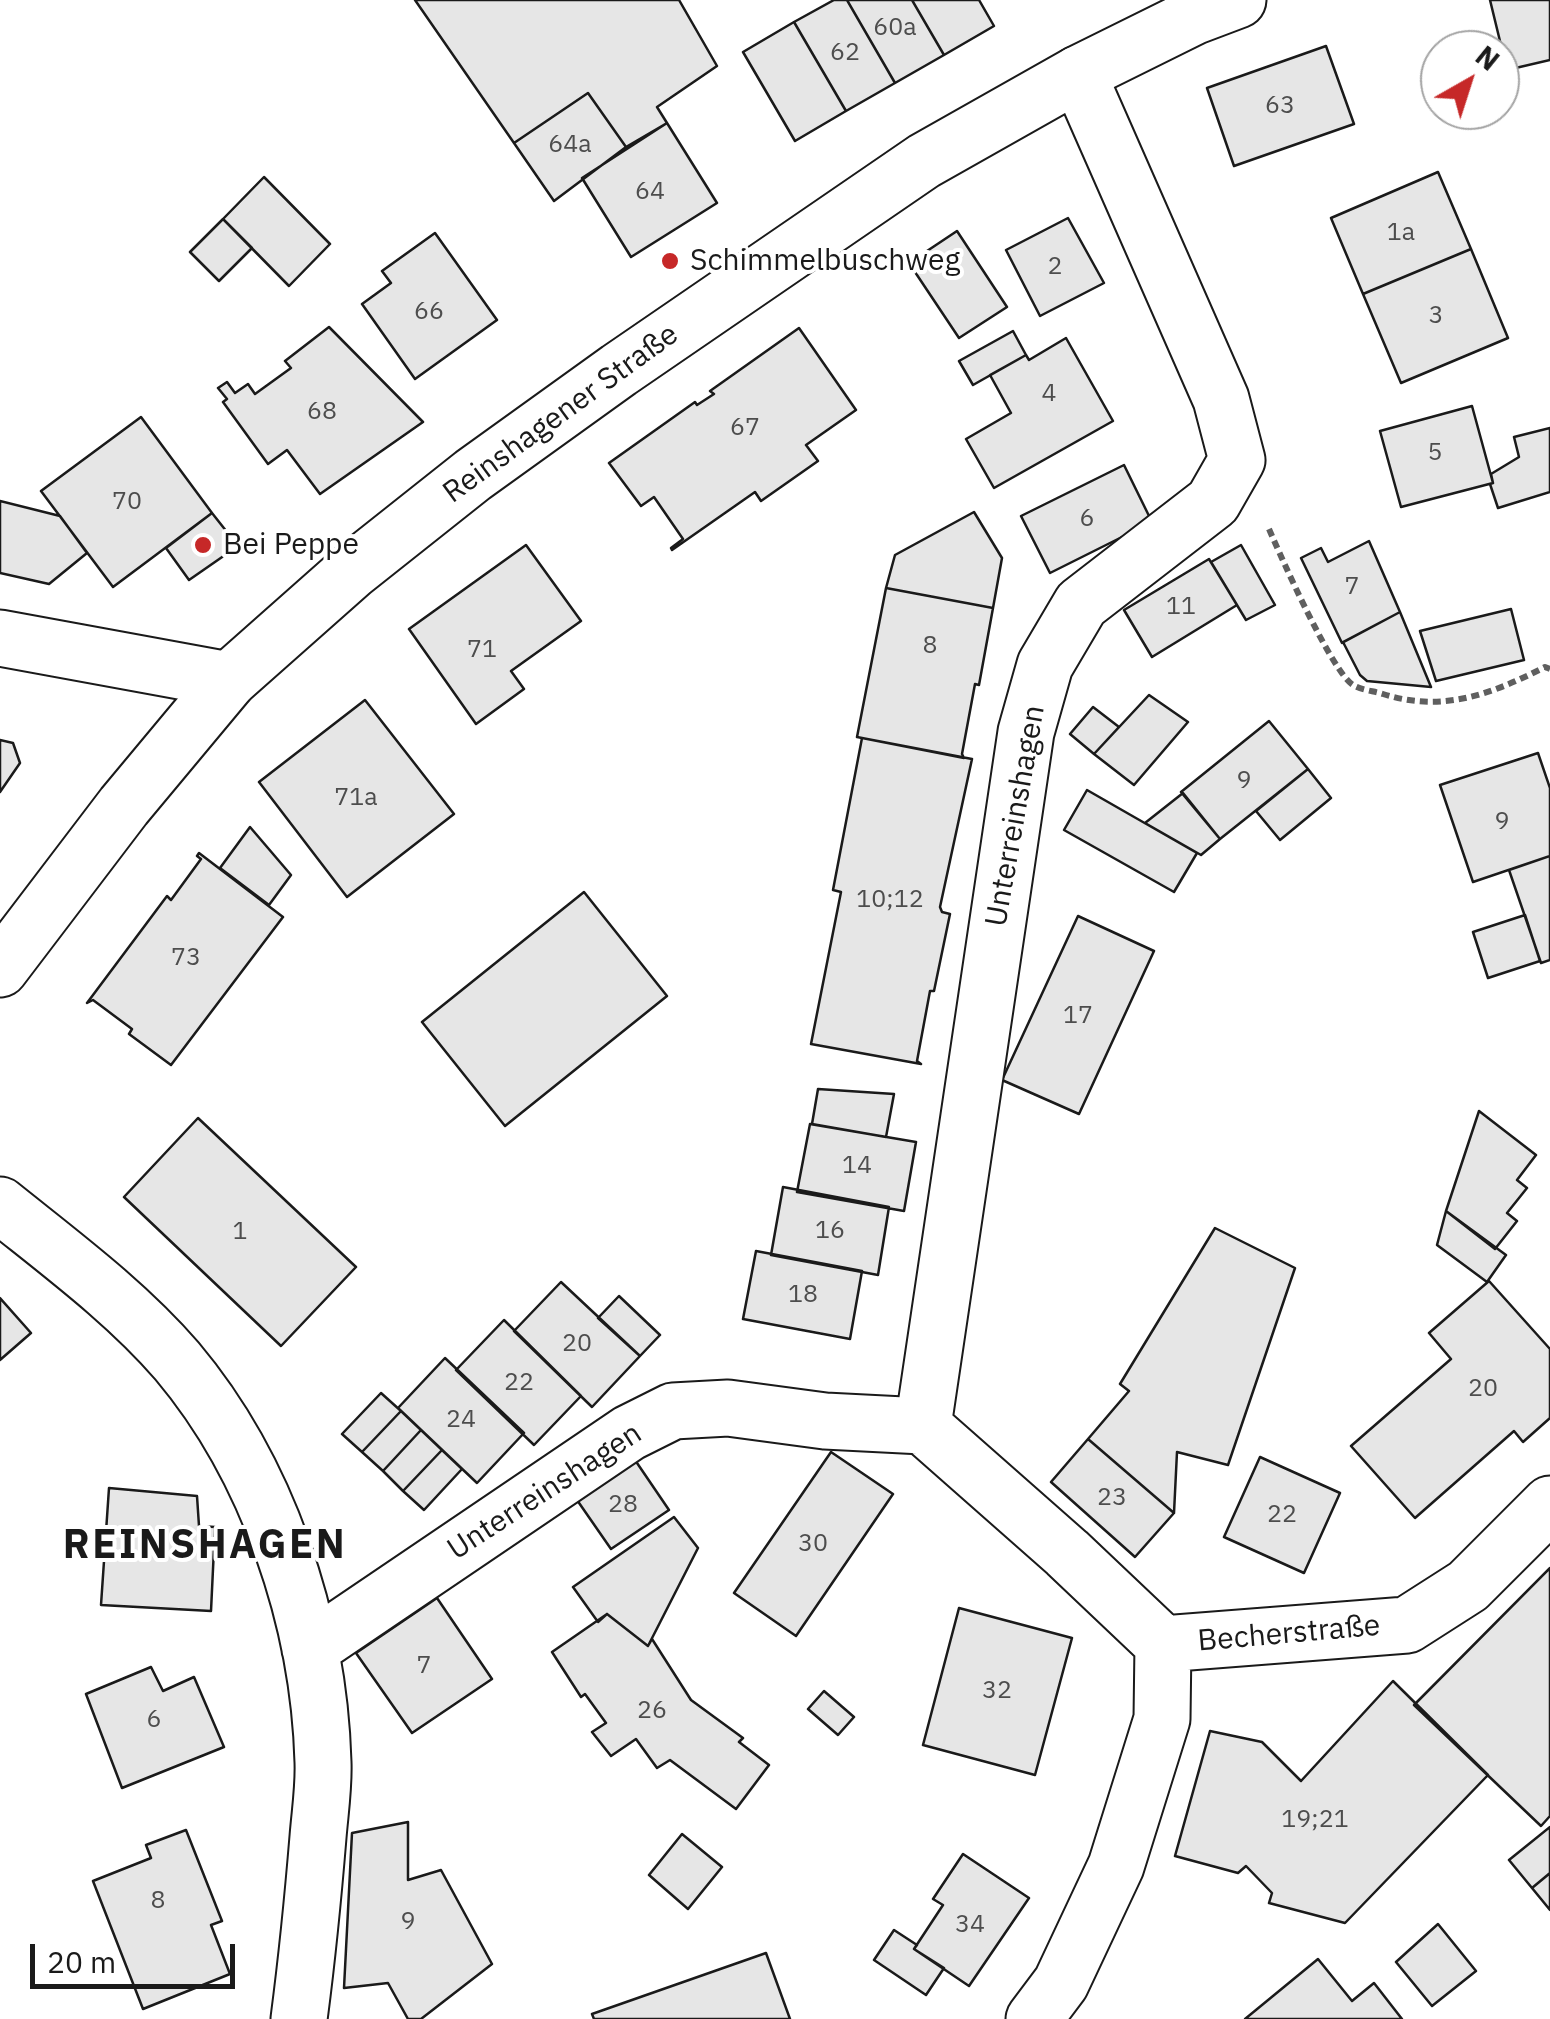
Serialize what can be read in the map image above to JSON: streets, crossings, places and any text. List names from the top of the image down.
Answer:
{
  "streets": {
    "street": ["Reinshagener Straße", "Unterreinshagen", "Becherstraße"]
  },
  "districts": ["REINSHAGEN"],
  "places": ["Schimmelbuschweg", "Bei Peppe"],
  "house_numbers": [
    "60a",
    "62",
    "63",
    "64a",
    "64",
    "1a",
    "2",
    "66",
    "3",
    "4",
    "68",
    "67",
    "5",
    "70",
    "6",
    "7",
    "11",
    "8",
    "71",
    "9",
    "71a",
    "9",
    "10;12",
    "73",
    "17",
    "14",
    "16",
    "1",
    "18",
    "20",
    "22",
    "20",
    "24",
    "23",
    "28",
    "22",
    "30",
    "7",
    "32",
    "26",
    "6",
    "19;21",
    "8",
    "9",
    "34"
  ],
  "scale_bar": "20 m",
  "north": "top right"
}
